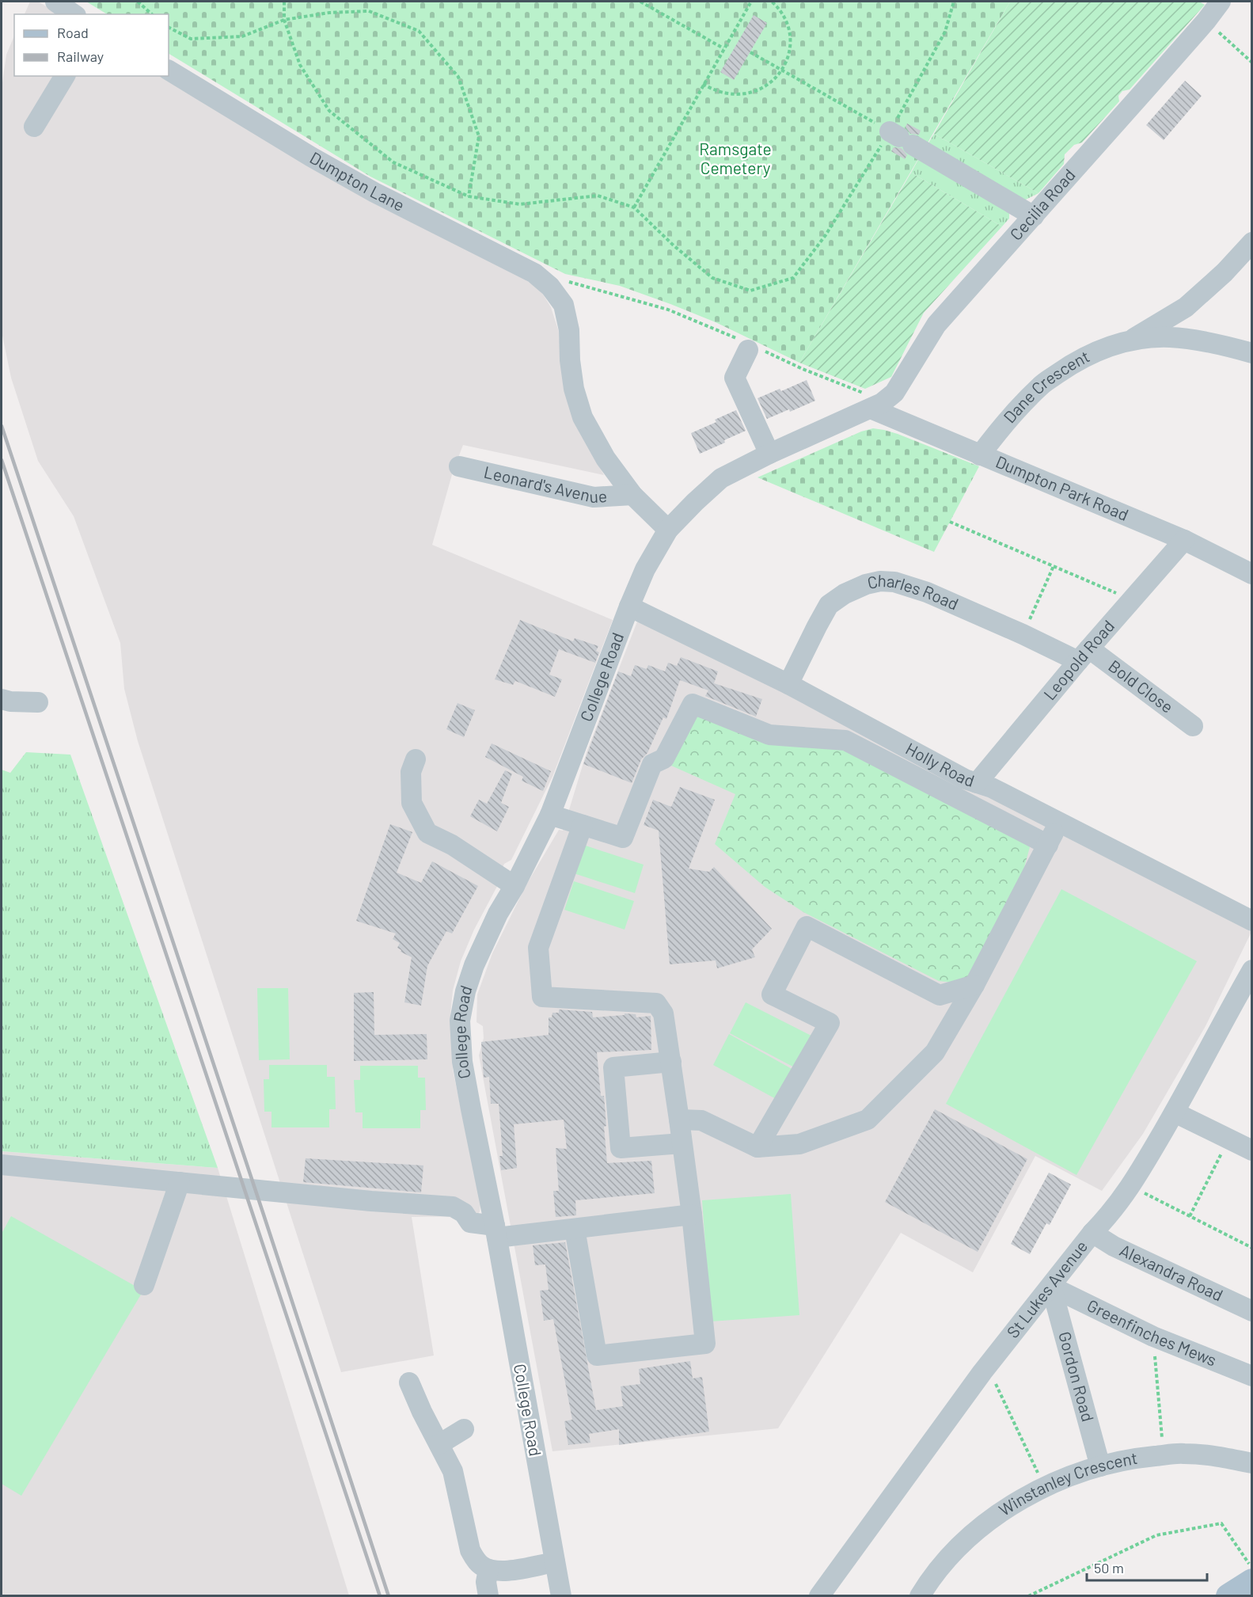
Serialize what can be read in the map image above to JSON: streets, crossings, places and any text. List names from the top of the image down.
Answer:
{
  "streets": {
    "street": [
      "Dumpton Lane",
      "Cecilia Road",
      "Dane Crescent",
      "Leonard's Avenue",
      "Dumpton Park Road",
      "Charles Road",
      "Leopold Road",
      "College Road",
      "Bold Close",
      "Holly Road",
      "Alexandra Road",
      "St Lukes Avenue",
      "Greenfinches Mews",
      "Gordon Road",
      "Winstanley Crescent"
    ]
  },
  "crossings": [
    ["Cecilia Road", "Dumpton Park Road"],
    ["Cecilia Road", "College Road"],
    ["Dane Crescent", "Dumpton Park Road"],
    ["Dumpton Park Road", "Leopold Road"],
    ["Dumpton Park Road", "College Road"],
    ["Charles Road", "Leopold Road"],
    ["Charles Road", "Bold Close"],
    ["Charles Road", "Holly Road"],
    ["Leopold Road", "Bold Close"],
    ["Leopold Road", "Holly Road"],
    ["College Road", "Holly Road"],
    ["Alexandra Road", "St Lukes Avenue"],
    ["St Lukes Avenue", "Greenfinches Mews"],
    ["St Lukes Avenue", "Gordon Road"],
    ["Greenfinches Mews", "Gordon Road"],
    ["Gordon Road", "Winstanley Crescent"]
  ],
  "parks": ["Ramsgate Cemetery"],
  "legend": ["Road", "Railway"],
  "scale_bar": "50 m"
}
